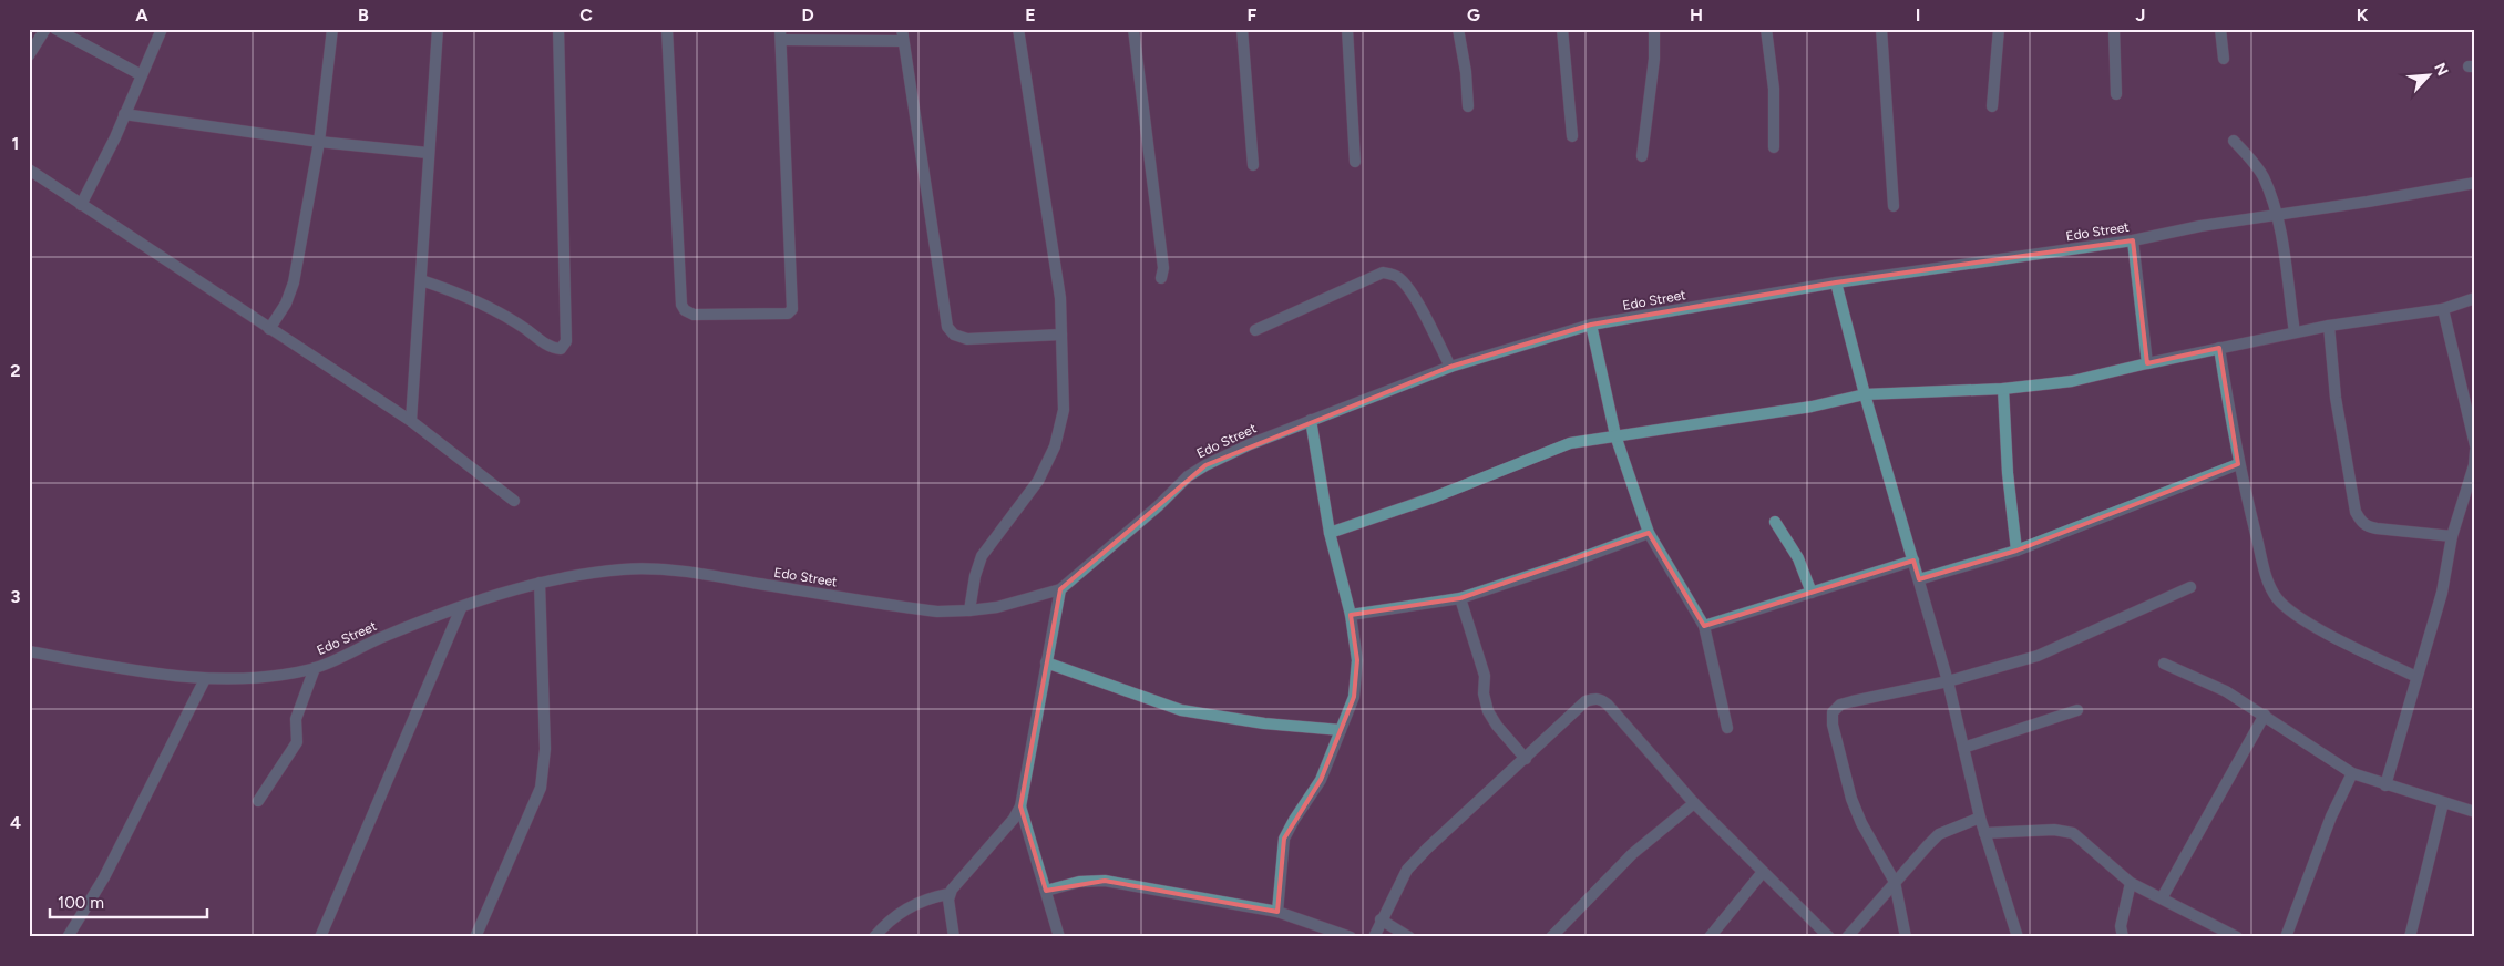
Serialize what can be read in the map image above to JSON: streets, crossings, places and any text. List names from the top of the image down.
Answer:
{
  "streets": {
    "street": ["Edo Street"]
  },
  "scale_bar": "100 m",
  "north": "top right",
  "grid": {
    "columns": [
      "A",
      "B",
      "C",
      "D",
      "E",
      "F",
      "G",
      "H",
      "I",
      "J",
      "K"
    ],
    "rows": [
      "1",
      "2",
      "3",
      "4"
    ]
  }
}
